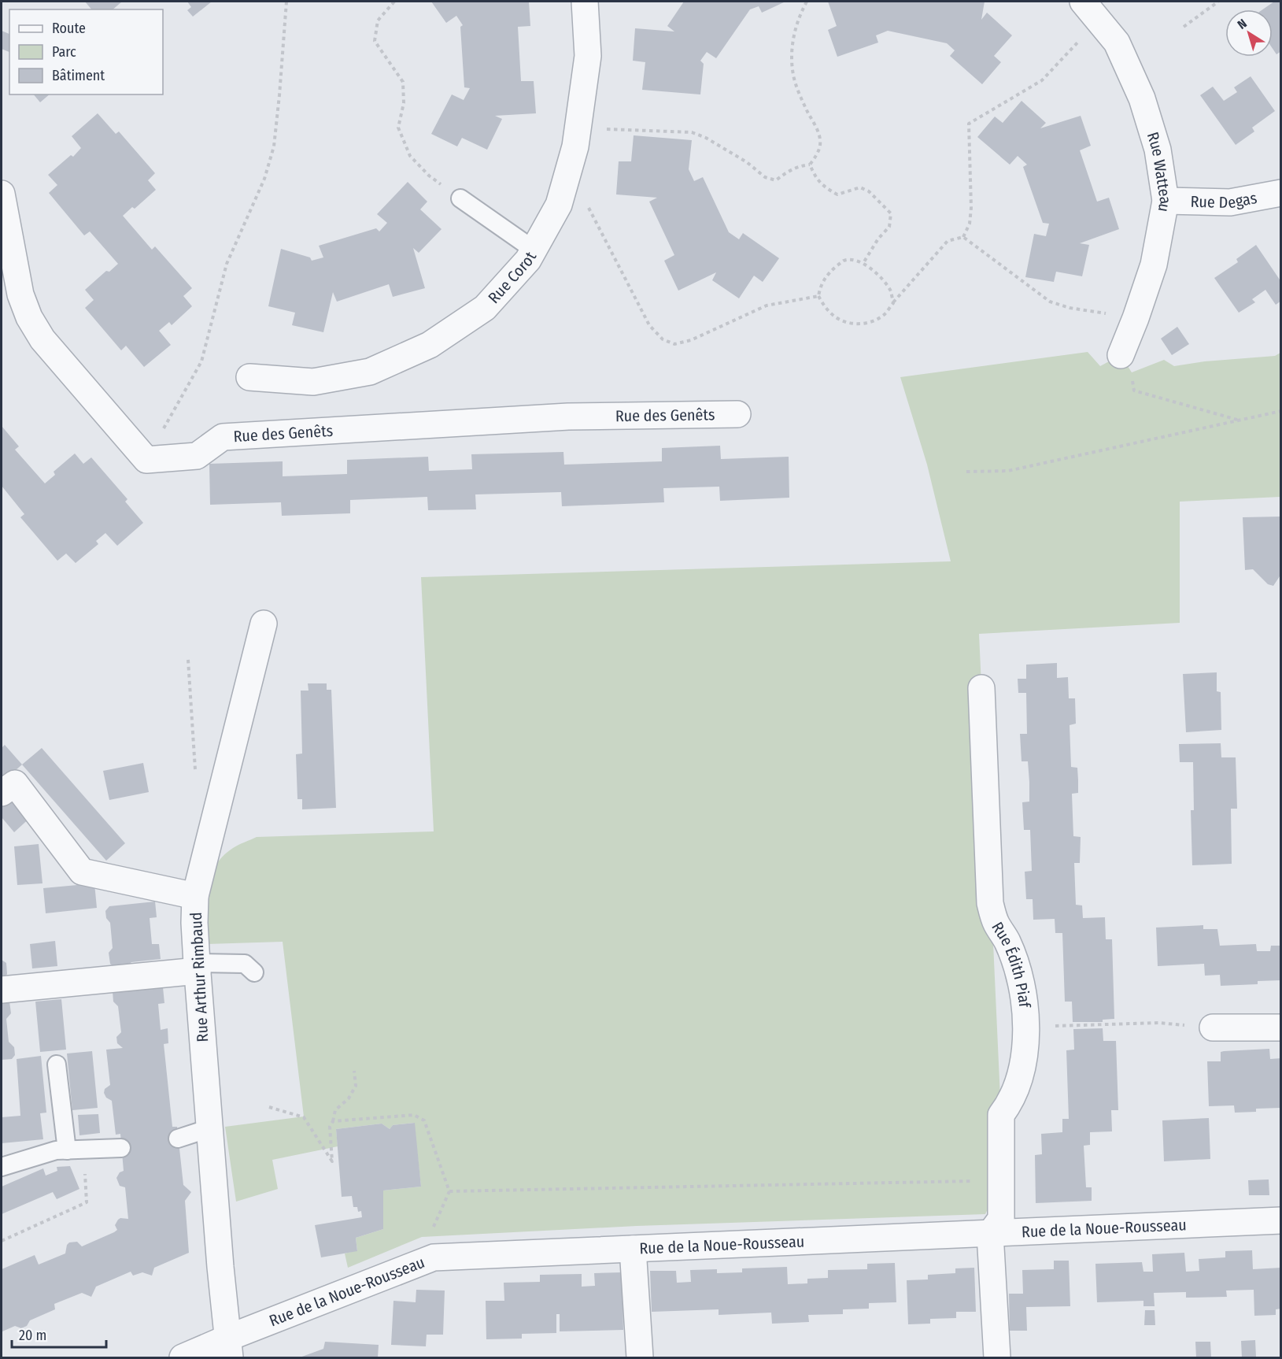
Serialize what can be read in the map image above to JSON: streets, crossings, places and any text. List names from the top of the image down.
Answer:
{
  "streets": {
    "street": [
      "Rue Watteau",
      "Rue Degas",
      "Rue Corot",
      "Rue des Genêts",
      "Rue Édith Piaf",
      "Rue Arthur Rimbaud",
      "Rue de la Noue-Rousseau"
    ]
  },
  "crossings": [
    ["Rue Watteau", "Rue Degas"],
    ["Rue Édith Piaf", "Rue de la Noue-Rousseau"],
    ["Rue Arthur Rimbaud", "Rue de la Noue-Rousseau"]
  ],
  "legend": ["Route", "Parc", "Bâtiment"],
  "scale_bar": "20 m",
  "north": "top left"
}
